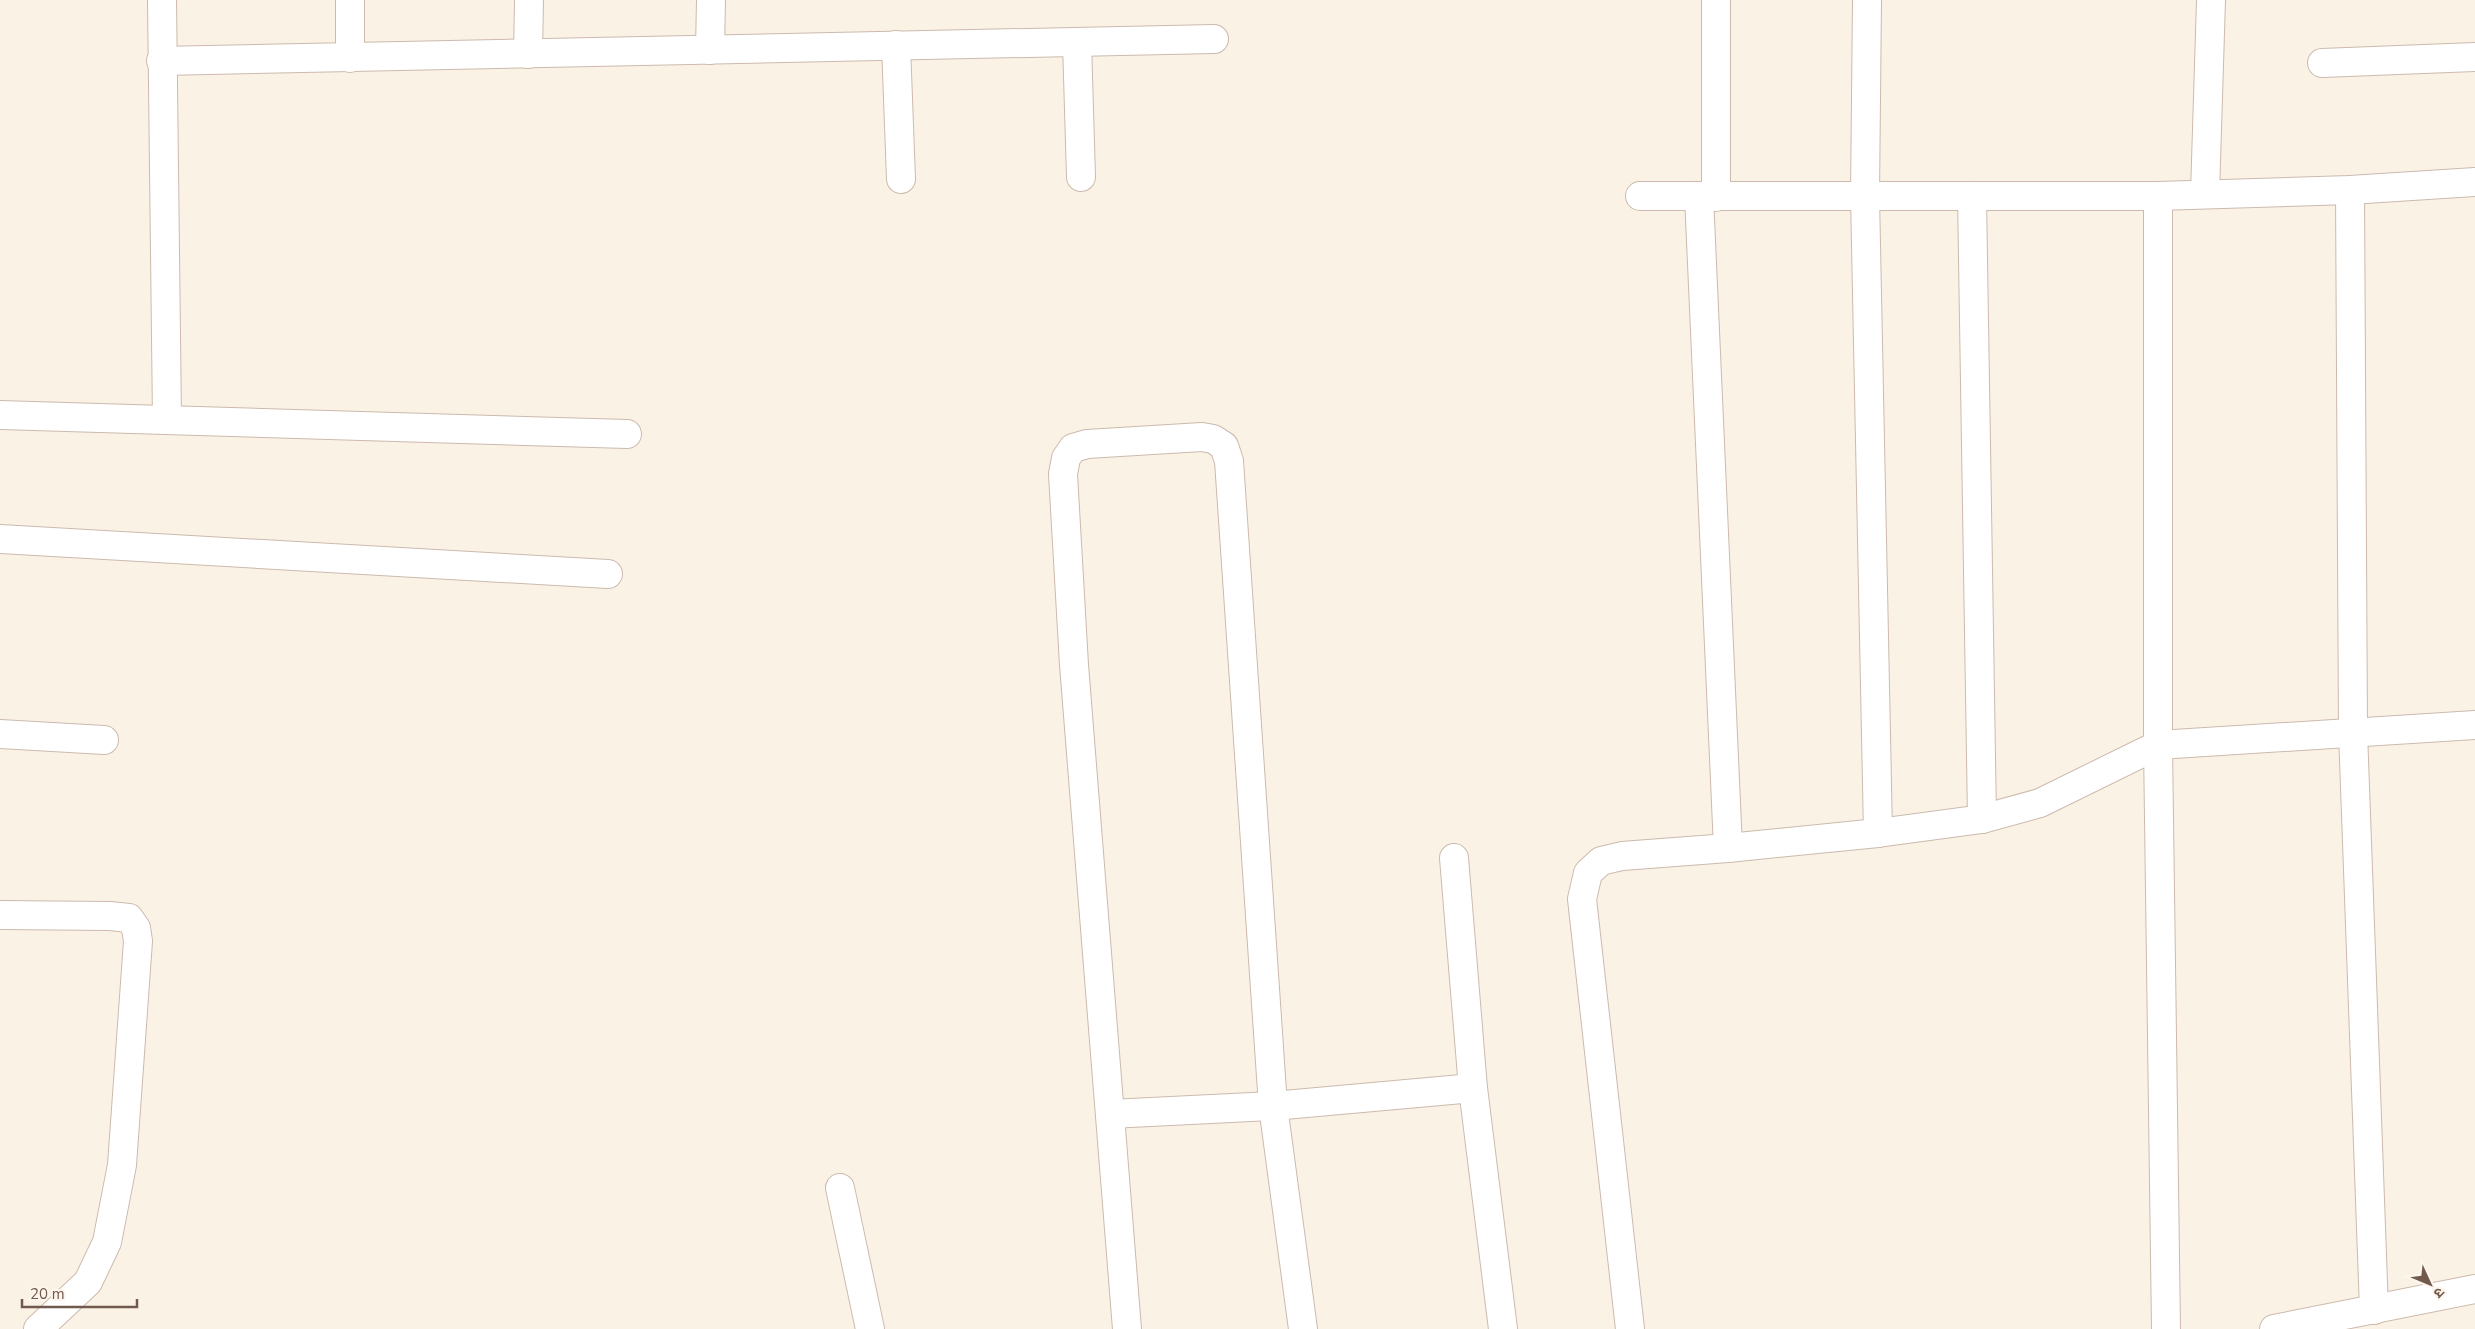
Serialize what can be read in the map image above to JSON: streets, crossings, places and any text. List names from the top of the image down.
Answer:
{
  "scale_bar": "20 m",
  "north": "bottom right"
}
